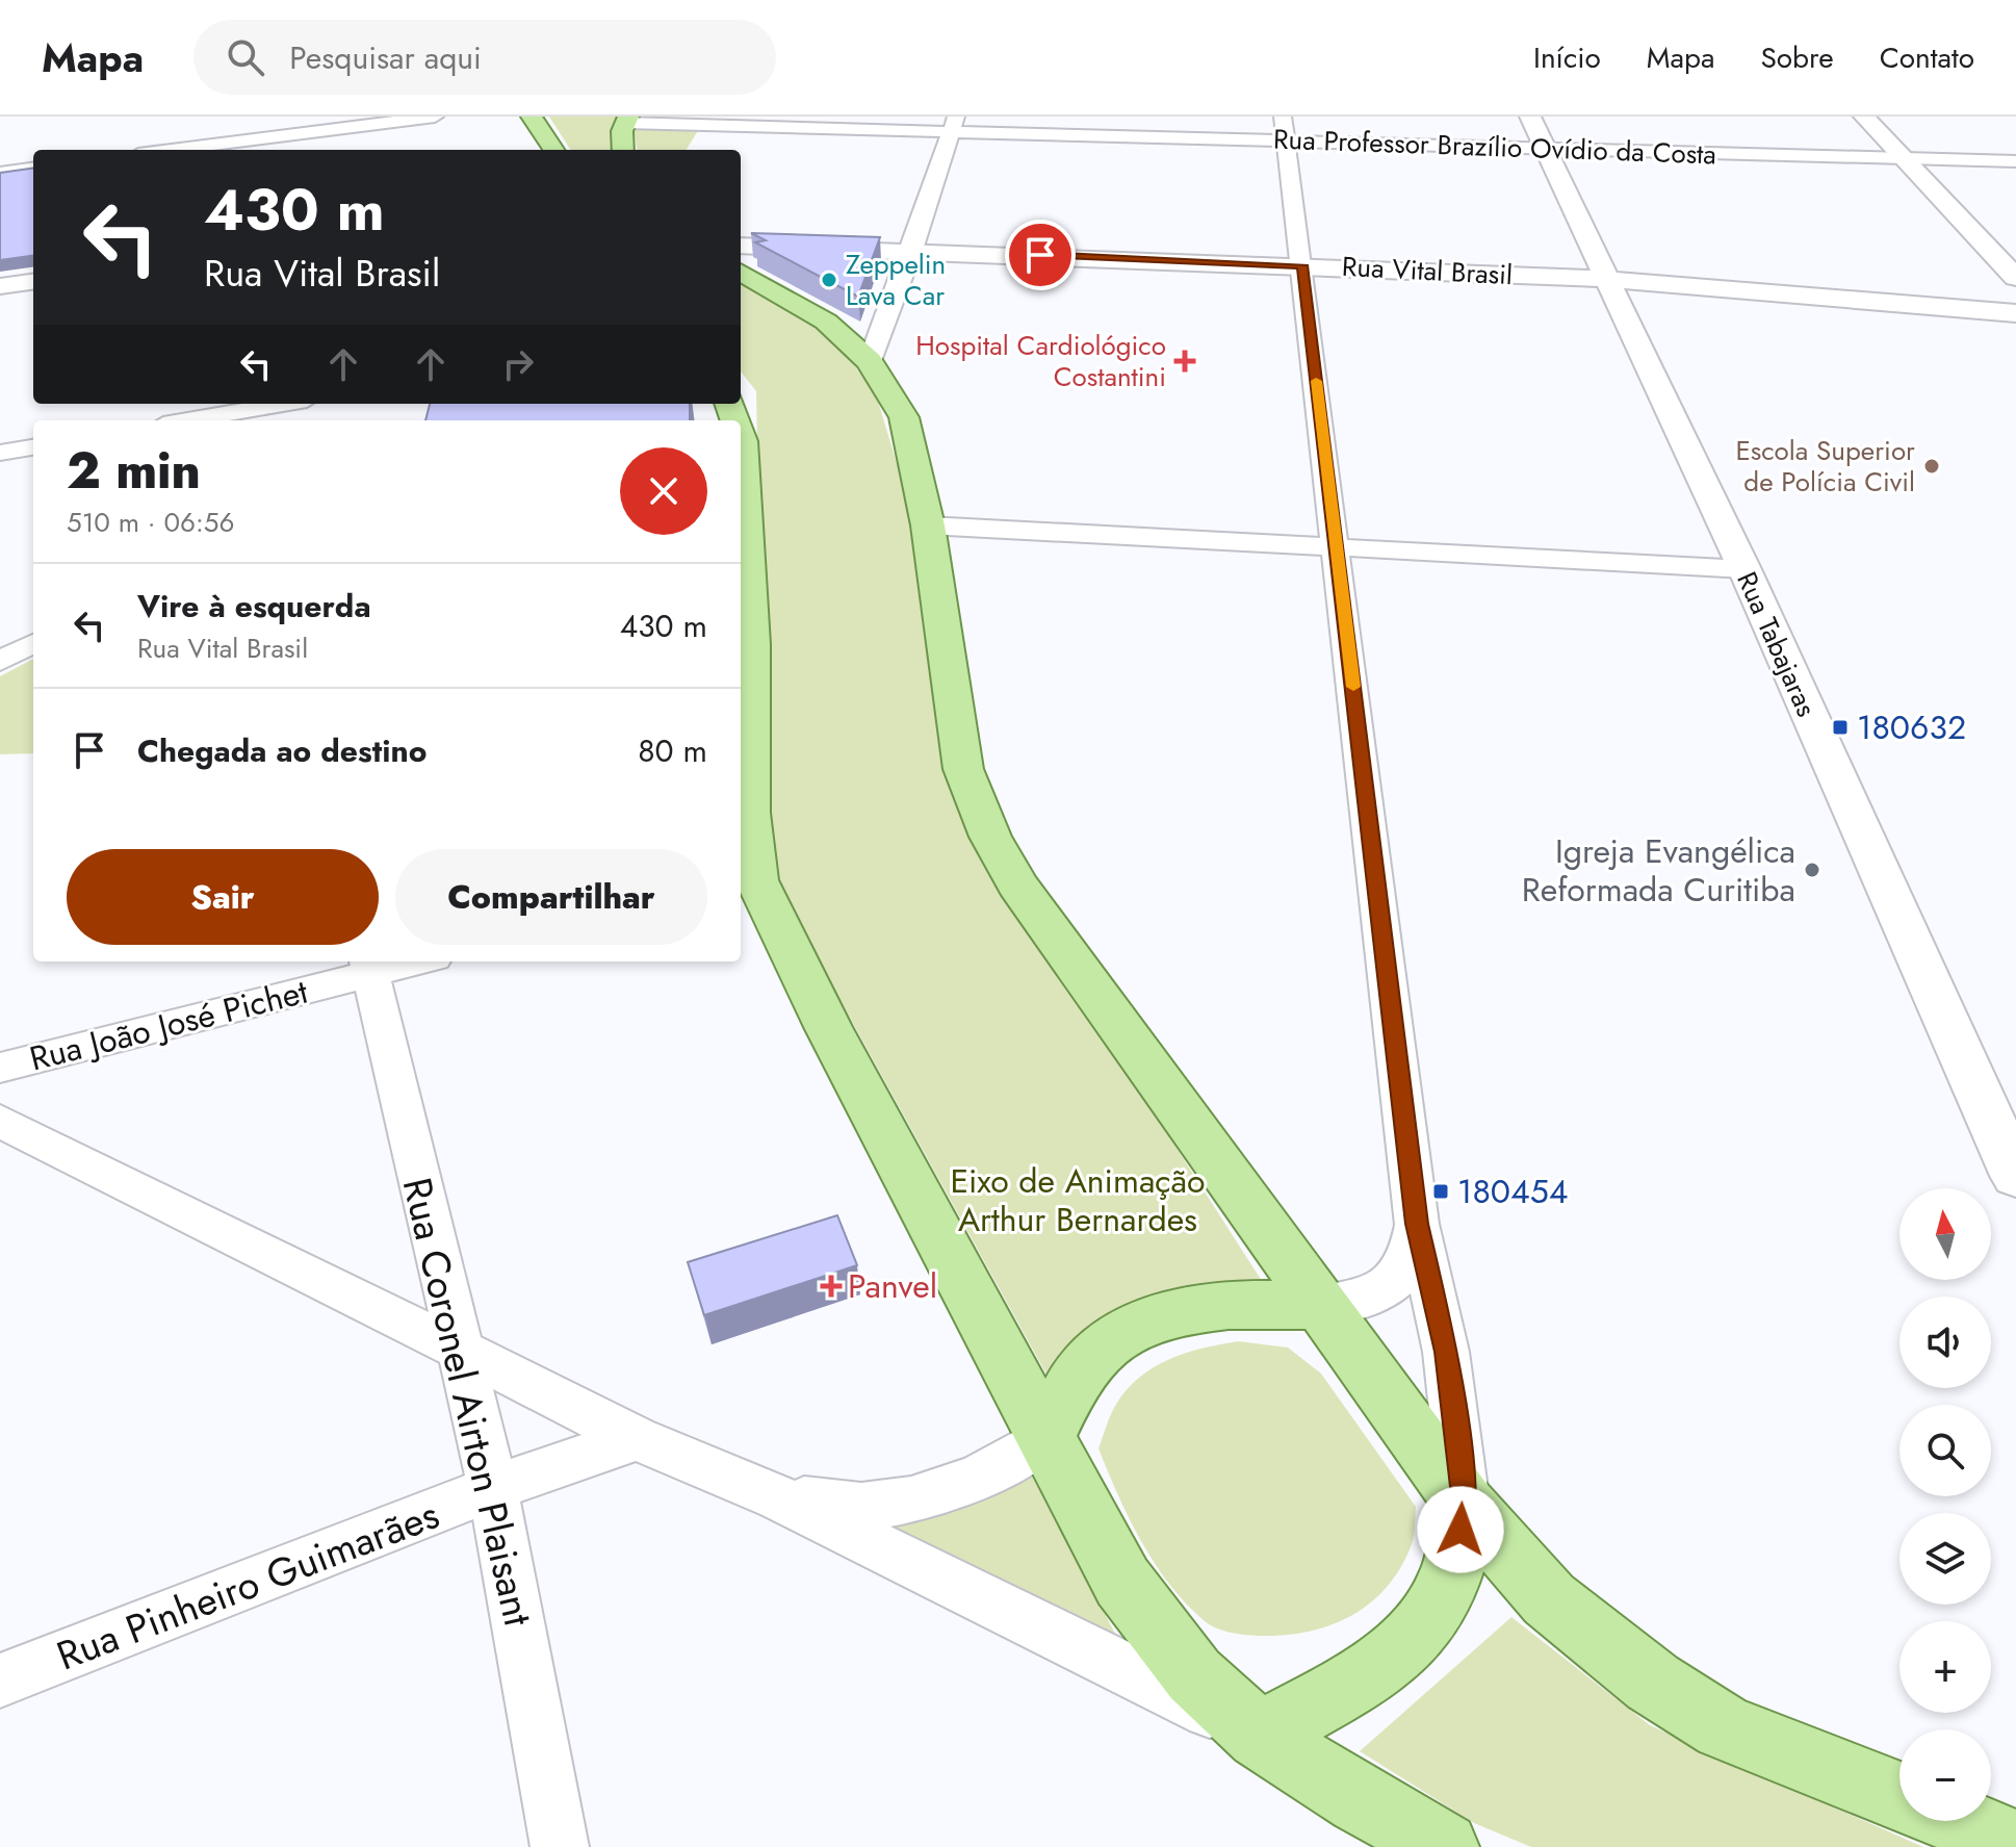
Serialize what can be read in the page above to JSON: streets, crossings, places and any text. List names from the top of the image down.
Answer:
{
  "streets": {
    "street": [
      "Rua Professor Brazílio Ovídio da Costa",
      "Rua Vital Brasil",
      "Rua Tabajaras",
      "Rua João José Pichet",
      "Rua Coronel Airton Plaisant",
      "Rua Pinheiro Guimarães"
    ]
  },
  "crossings": [
    ["Rua Professor Brazílio Ovídio da Costa", "Rua Tabajaras"],
    ["Rua Vital Brasil", "Rua Tabajaras"],
    ["Rua João José Pichet", "Rua Coronel Airton Plaisant"],
    ["Rua Coronel Airton Plaisant", "Rua Pinheiro Guimarães"]
  ],
  "parks": ["Eixo de Animação Arthur Bernardes"],
  "places": {
    "other": ["Zeppelin Lava Car", "Escola Superior de Polícia Civil", "Igreja Evangélica Reformada Curitiba"],
    "health": ["Hospital Cardiológico Costantini", "Panvel"],
    "transit": ["180632", "180454"]
  },
  "north": "top",
  "page": {
    "header": "Mapa",
    "search": "Pesquisar aqui",
    "nav": [
      "Início",
      "Mapa",
      "Sobre",
      "Contato"
    ],
    "turn": ["430 m", "Rua Vital Brasil"],
    "heading": ["2 min", "510 m · 06:56"],
    "list": [
      {
        "name": "Vire à esquerda",
        "note": "Rua Vital Brasil",
        "value": "430 m"
      },
      {
        "name": "Chegada ao destino",
        "value": "80 m"
      }
    ],
    "buttons": ["Sair", "Compartilhar"],
    "map_buttons": ["+", "−"]
  }
}
